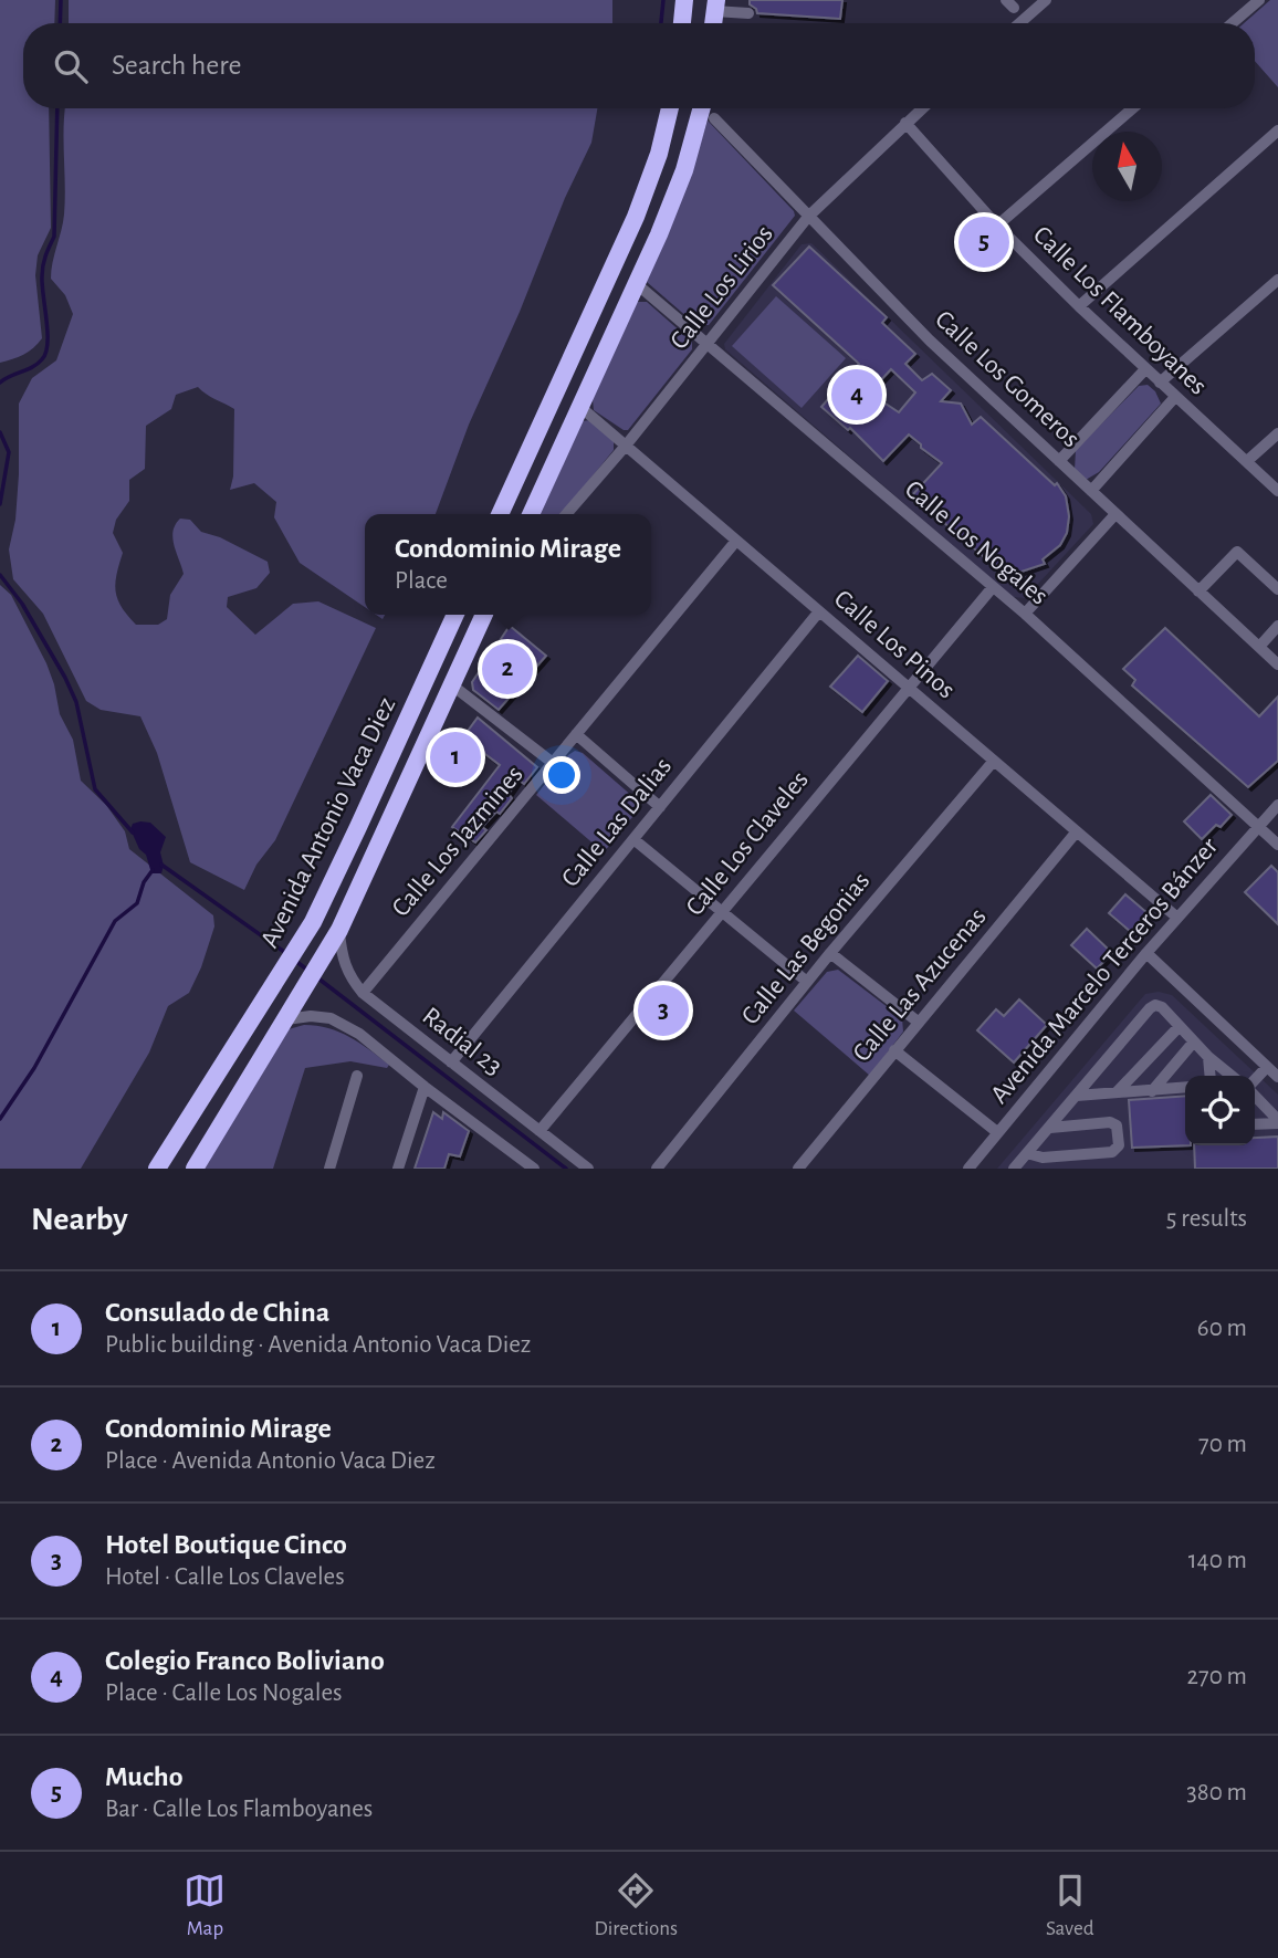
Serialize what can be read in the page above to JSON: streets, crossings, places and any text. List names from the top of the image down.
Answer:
{
  "streets": {
    "highway": ["Avenida Antonio Vaca Diez"],
    "street": [
      "Calle Los Lirios",
      "Calle Los Flamboyanes",
      "Calle Los Gomeros",
      "Calle Los Nogales",
      "Calle Los Pinos",
      "Calle Las Dalias",
      "Calle Los Jazmines",
      "Calle Los Claveles",
      "Calle Las Begonias",
      "Avenida Marcelo Terceros Bánzer",
      "Calle Las Azucenas",
      "Radial 23"
    ]
  },
  "crossings": [
    ["Calle Los Lirios", "Calle Los Flamboyanes"],
    ["Calle Los Lirios", "Calle Los Gomeros"],
    ["Calle Los Lirios", "Calle Los Nogales"],
    ["Calle Los Lirios", "Calle Los Pinos"],
    ["Calle Los Nogales", "Calle Los Claveles"],
    ["Calle Los Nogales", "Avenida Marcelo Terceros Bánzer"],
    ["Calle Los Pinos", "Calle Las Dalias"],
    ["Calle Los Pinos", "Calle Los Jazmines"],
    ["Calle Los Pinos", "Calle Los Claveles"],
    ["Calle Los Pinos", "Calle Las Begonias"],
    ["Calle Los Pinos", "Avenida Marcelo Terceros Bánzer"],
    ["Calle Los Pinos", "Calle Las Azucenas"],
    ["Avenida Antonio Vaca Diez", "Radial 23"],
    ["Calle Las Dalias", "Radial 23"],
    ["Calle Los Jazmines", "Radial 23"],
    ["Calle Los Claveles", "Radial 23"]
  ],
  "north": "top",
  "page": {
    "search": "Search here",
    "pins": [
      "5",
      "4",
      "2",
      "1",
      "3"
    ],
    "popup": ["Condominio Mirage", "Place"],
    "heading": ["Nearby", "5 results"],
    "list": [
      {
        "mark": "1",
        "name": "Consulado de China",
        "note": "Public building · Avenida Antonio Vaca Diez",
        "value": "60 m"
      },
      {
        "mark": "2",
        "name": "Condominio Mirage",
        "note": "Place · Avenida Antonio Vaca Diez",
        "value": "70 m"
      },
      {
        "mark": "3",
        "name": "Hotel Boutique Cinco",
        "note": "Hotel · Calle Los Claveles",
        "value": "140 m"
      },
      {
        "mark": "4",
        "name": "Colegio Franco Boliviano",
        "note": "Place · Calle Los Nogales",
        "value": "270 m"
      },
      {
        "mark": "5",
        "name": "Mucho",
        "note": "Bar · Calle Los Flamboyanes",
        "value": "380 m"
      }
    ],
    "nav": ["Map", "Directions", "Saved"]
  }
}
